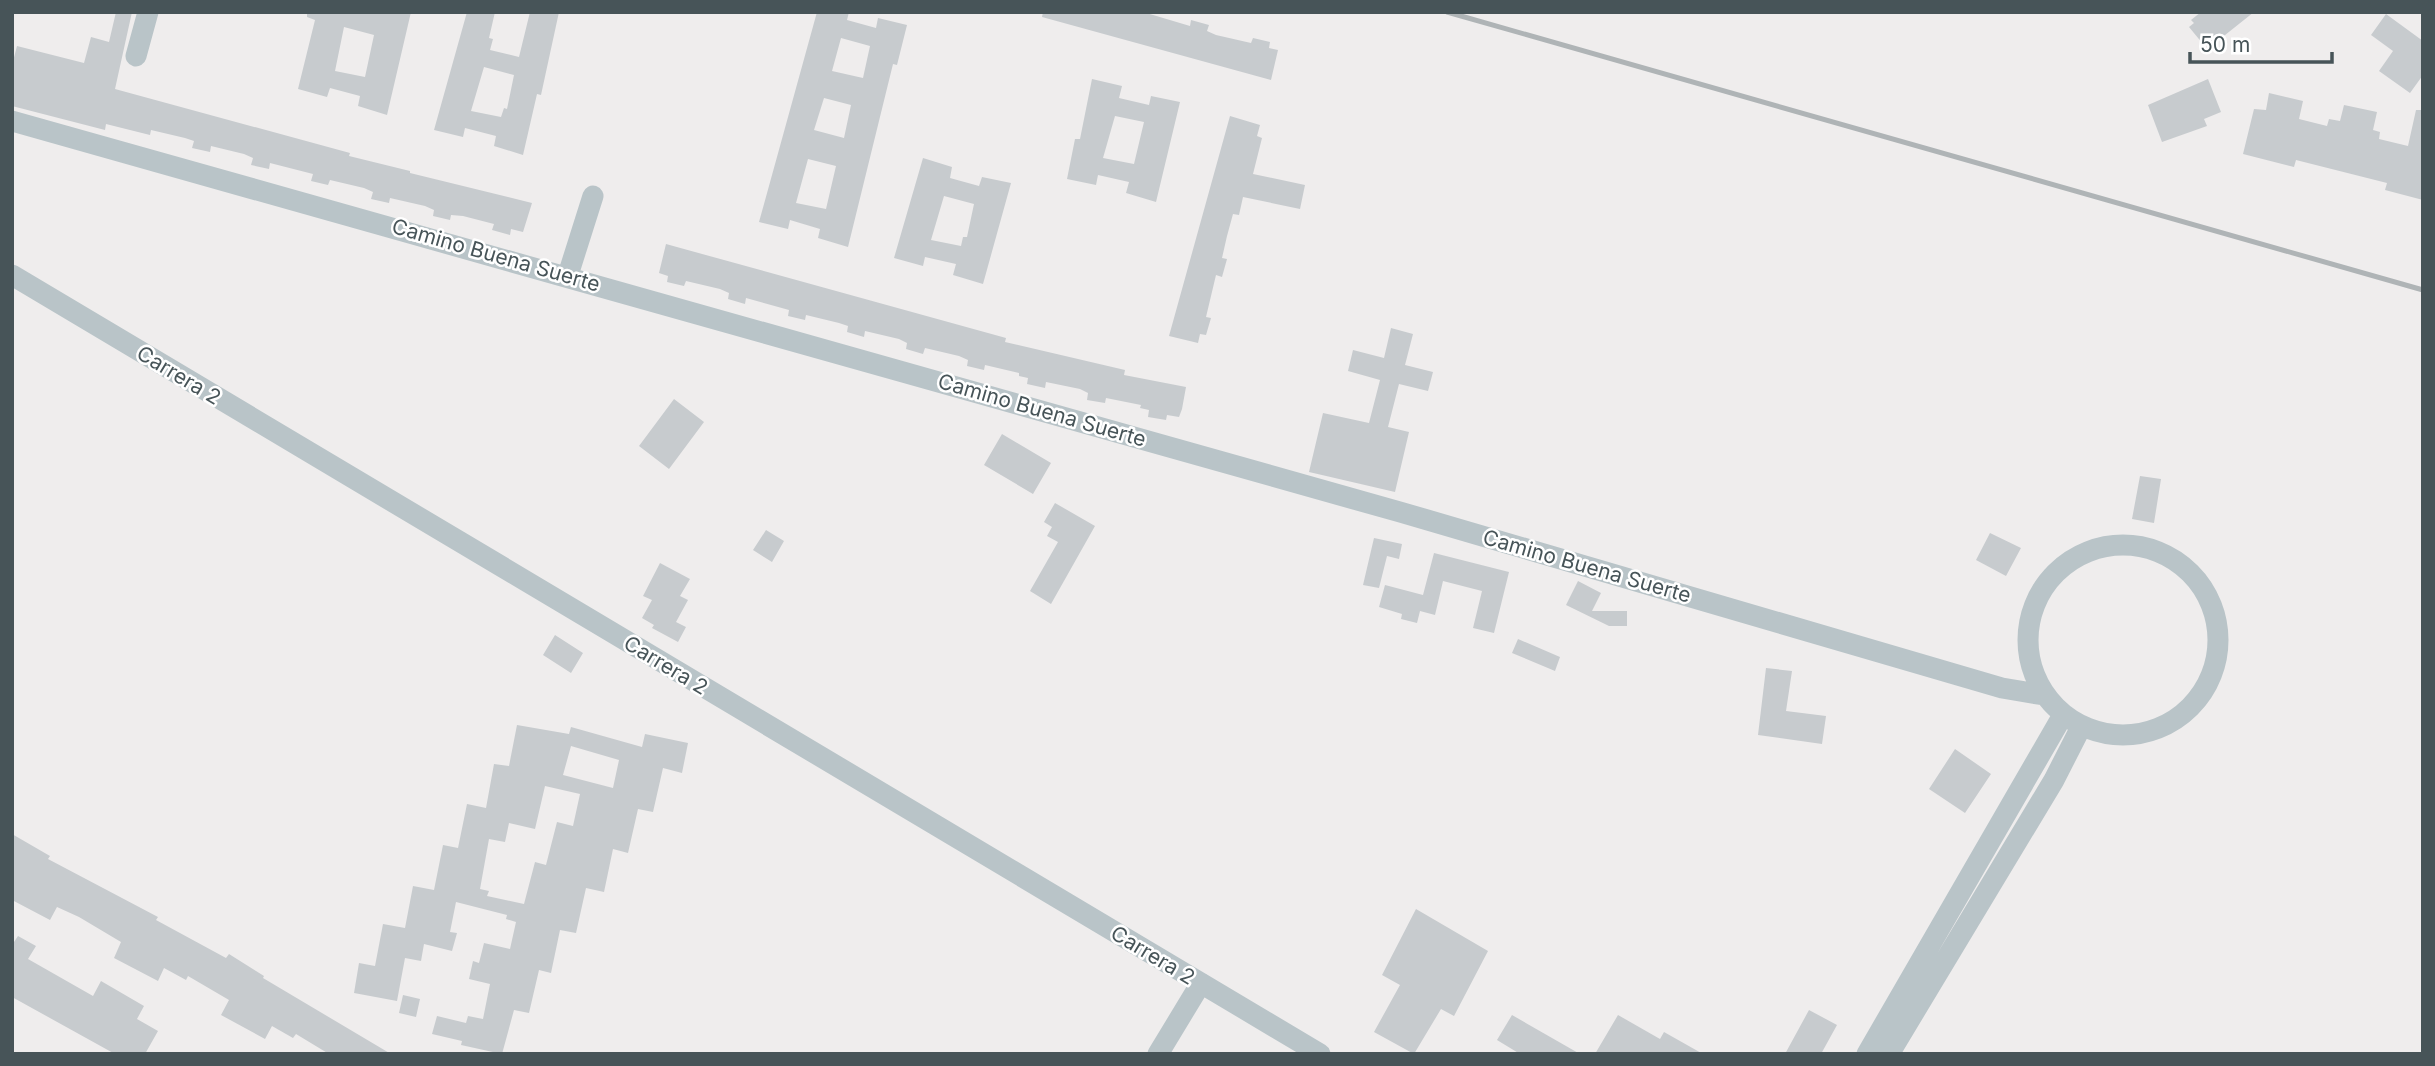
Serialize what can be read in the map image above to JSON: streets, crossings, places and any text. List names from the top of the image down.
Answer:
{
  "streets": {
    "street": ["Camino Buena Suerte", "Carrera 2"]
  },
  "scale_bar": "50 m"
}
